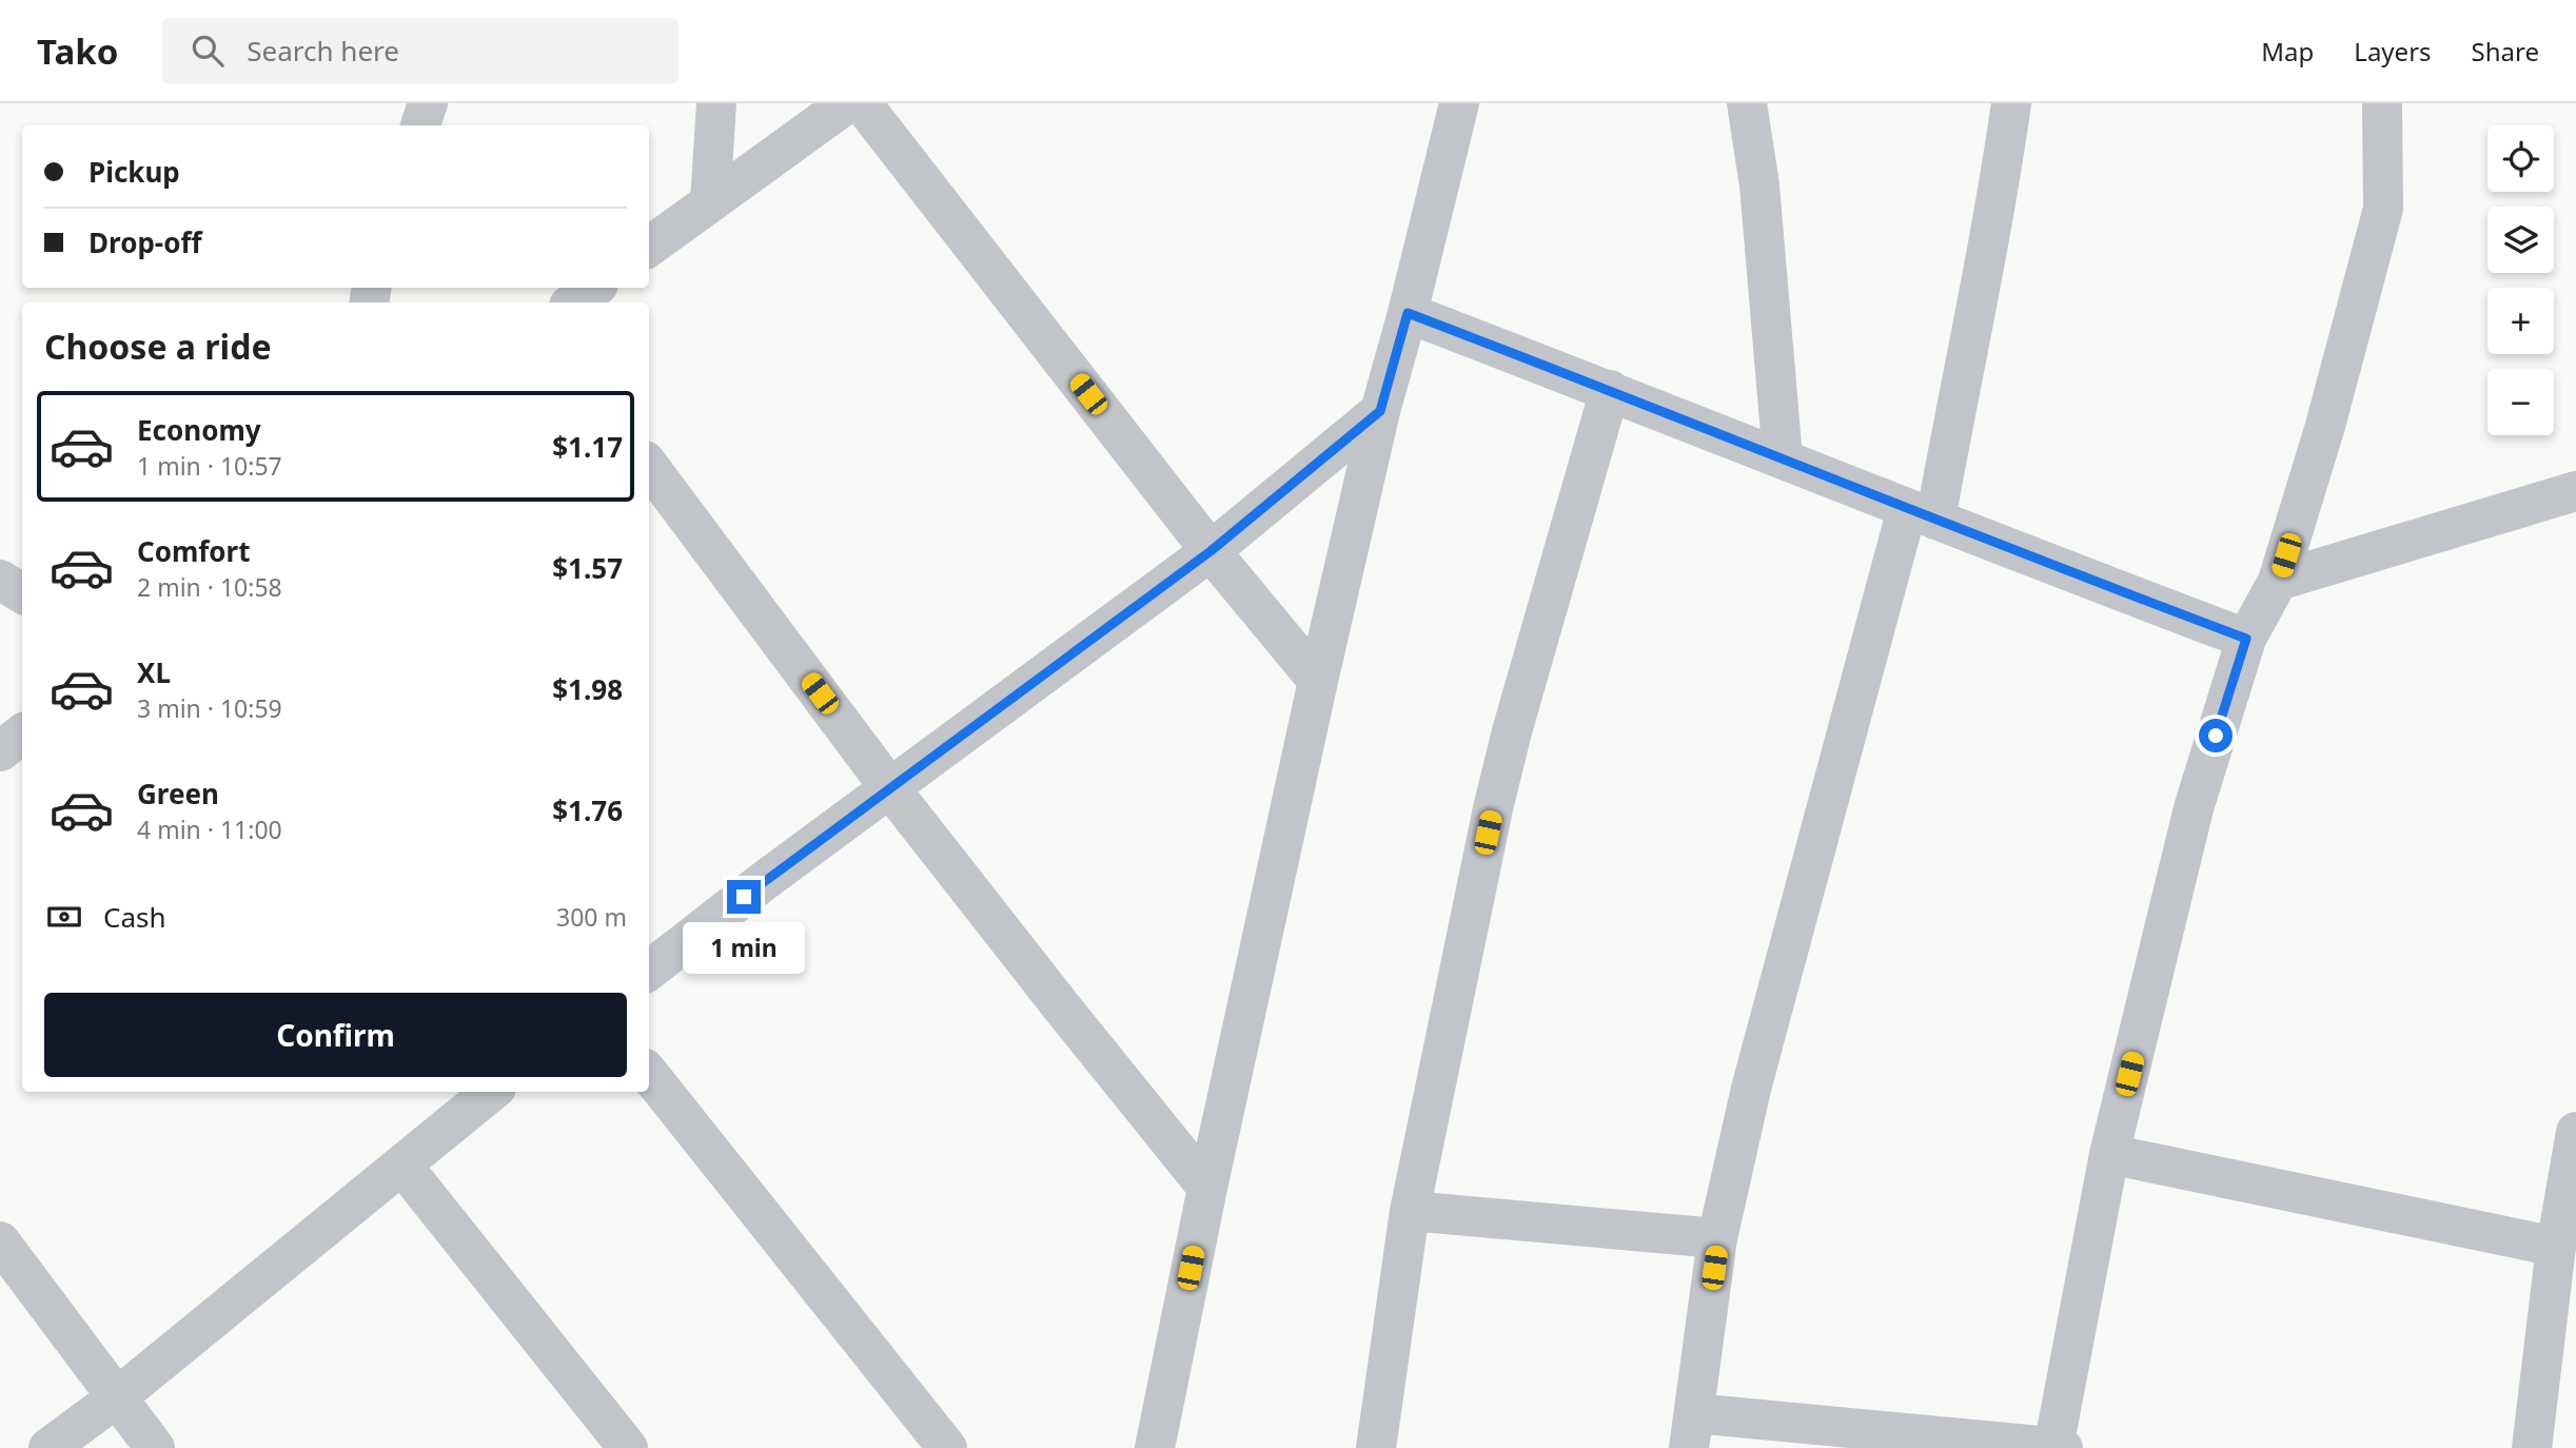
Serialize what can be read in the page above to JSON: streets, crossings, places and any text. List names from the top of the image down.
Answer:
{
  "page": {
    "header": "Tako",
    "search": "Search here",
    "nav": ["Map", "Layers", "Share"],
    "map_buttons": ["+", "−"],
    "banner": ["Pickup", "Drop-off"],
    "heading": "Choose a ride",
    "list": [
      {
        "name": "Economy",
        "note": "1 min · 10:57",
        "value": "$1.17"
      },
      {
        "name": "Comfort",
        "note": "2 min · 10:58",
        "value": "$1.57"
      },
      {
        "name": "XL",
        "note": "3 min · 10:59",
        "value": "$1.98"
      },
      {
        "name": "Green",
        "note": "4 min · 11:00",
        "value": "$1.76"
      }
    ],
    "pay": ["Cash", "300 m"],
    "bubble": "1 min",
    "buttons": "Confirm"
  }
}
